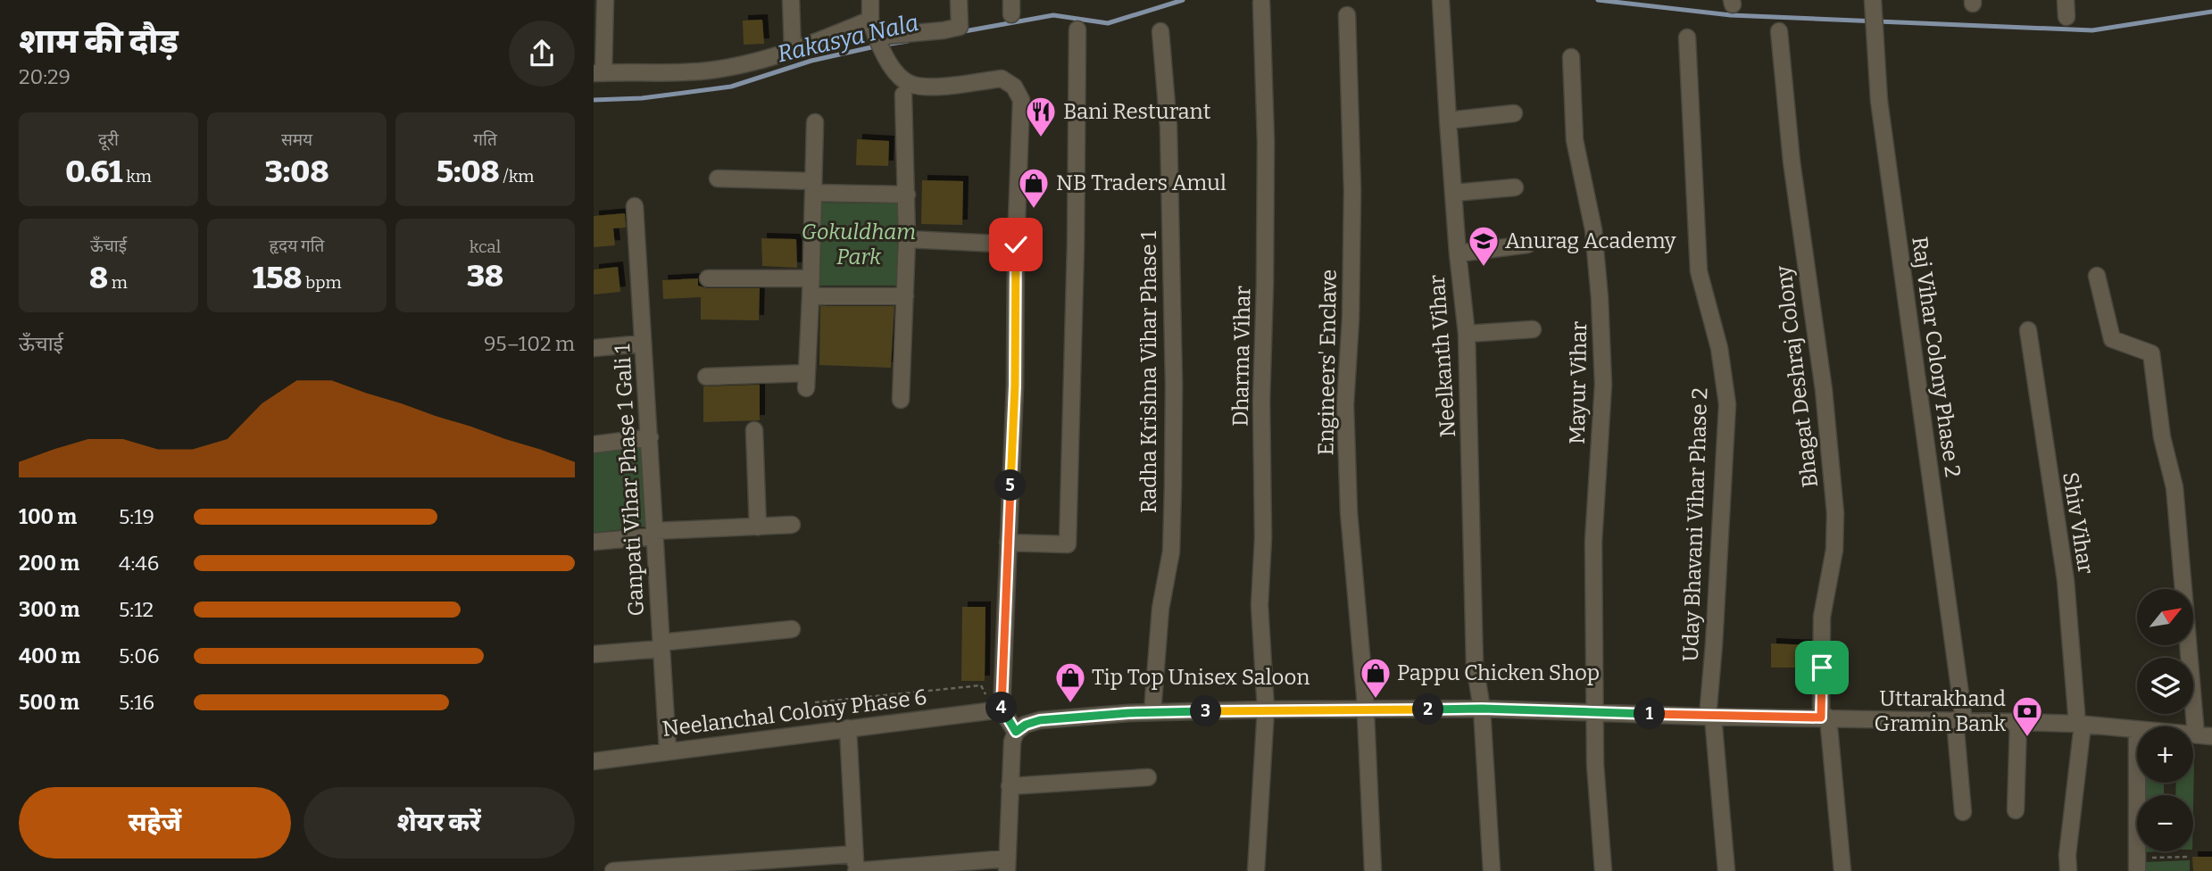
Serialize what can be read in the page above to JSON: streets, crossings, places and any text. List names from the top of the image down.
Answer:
{
  "streets": {
    "street": [
      "Dharma Vihar",
      "Neelkanth Vihar",
      "Raj Vihar Colony Phase 2",
      "Engineers' Enclave",
      "Radha Krishna Vihar Phase 1",
      "Bhagat Deshraj Colony",
      "Mayur Vihar",
      "Ganpati Vihar Phase 1 Gali 1",
      "Shiv Vihar",
      "Uday Bhavani Vihar Phase 2",
      "Neelanchal Colony Phase 6"
    ]
  },
  "crossings": [
    ["Ganpati Vihar Phase 1 Gali 1", "Neelanchal Colony Phase 6"]
  ],
  "water": ["Rakasya Nala"],
  "parks": ["Gokuldham Park"],
  "places": {
    "restaurant": ["Bani Resturant"],
    "shop": ["NB Traders Amul", "Pappu Chicken Shop", "Tip Top Unisex Saloon"],
    "school or university": ["Anurag Academy"],
    "bank": ["Uttarakhand Gramin Bank"]
  },
  "north": "top right",
  "page": {
    "heading": ["शाम की दौड़", "20:29"],
    "stats": [
      ["दूरी", "0.61 km"],
      ["समय", "3:08"],
      ["गति", "5:08 /km"],
      ["ऊँचाई", "8 m"],
      ["हृदय गति", "158 bpm"],
      ["kcal", "38"]
    ],
    "chart": ["ऊँचाई", "95–102 m"],
    "pins": [
      "5",
      "4",
      "2",
      "3",
      "1"
    ],
    "list": [
      {
        "name": "100 m",
        "note": "5:19"
      },
      {
        "name": "200 m",
        "note": "4:46"
      },
      {
        "name": "300 m",
        "note": "5:12"
      },
      {
        "name": "400 m",
        "note": "5:06"
      },
      {
        "name": "500 m",
        "note": "5:16"
      }
    ],
    "map_buttons": ["+", "−"],
    "buttons": ["सहेजें", "शेयर करें"]
  }
}
